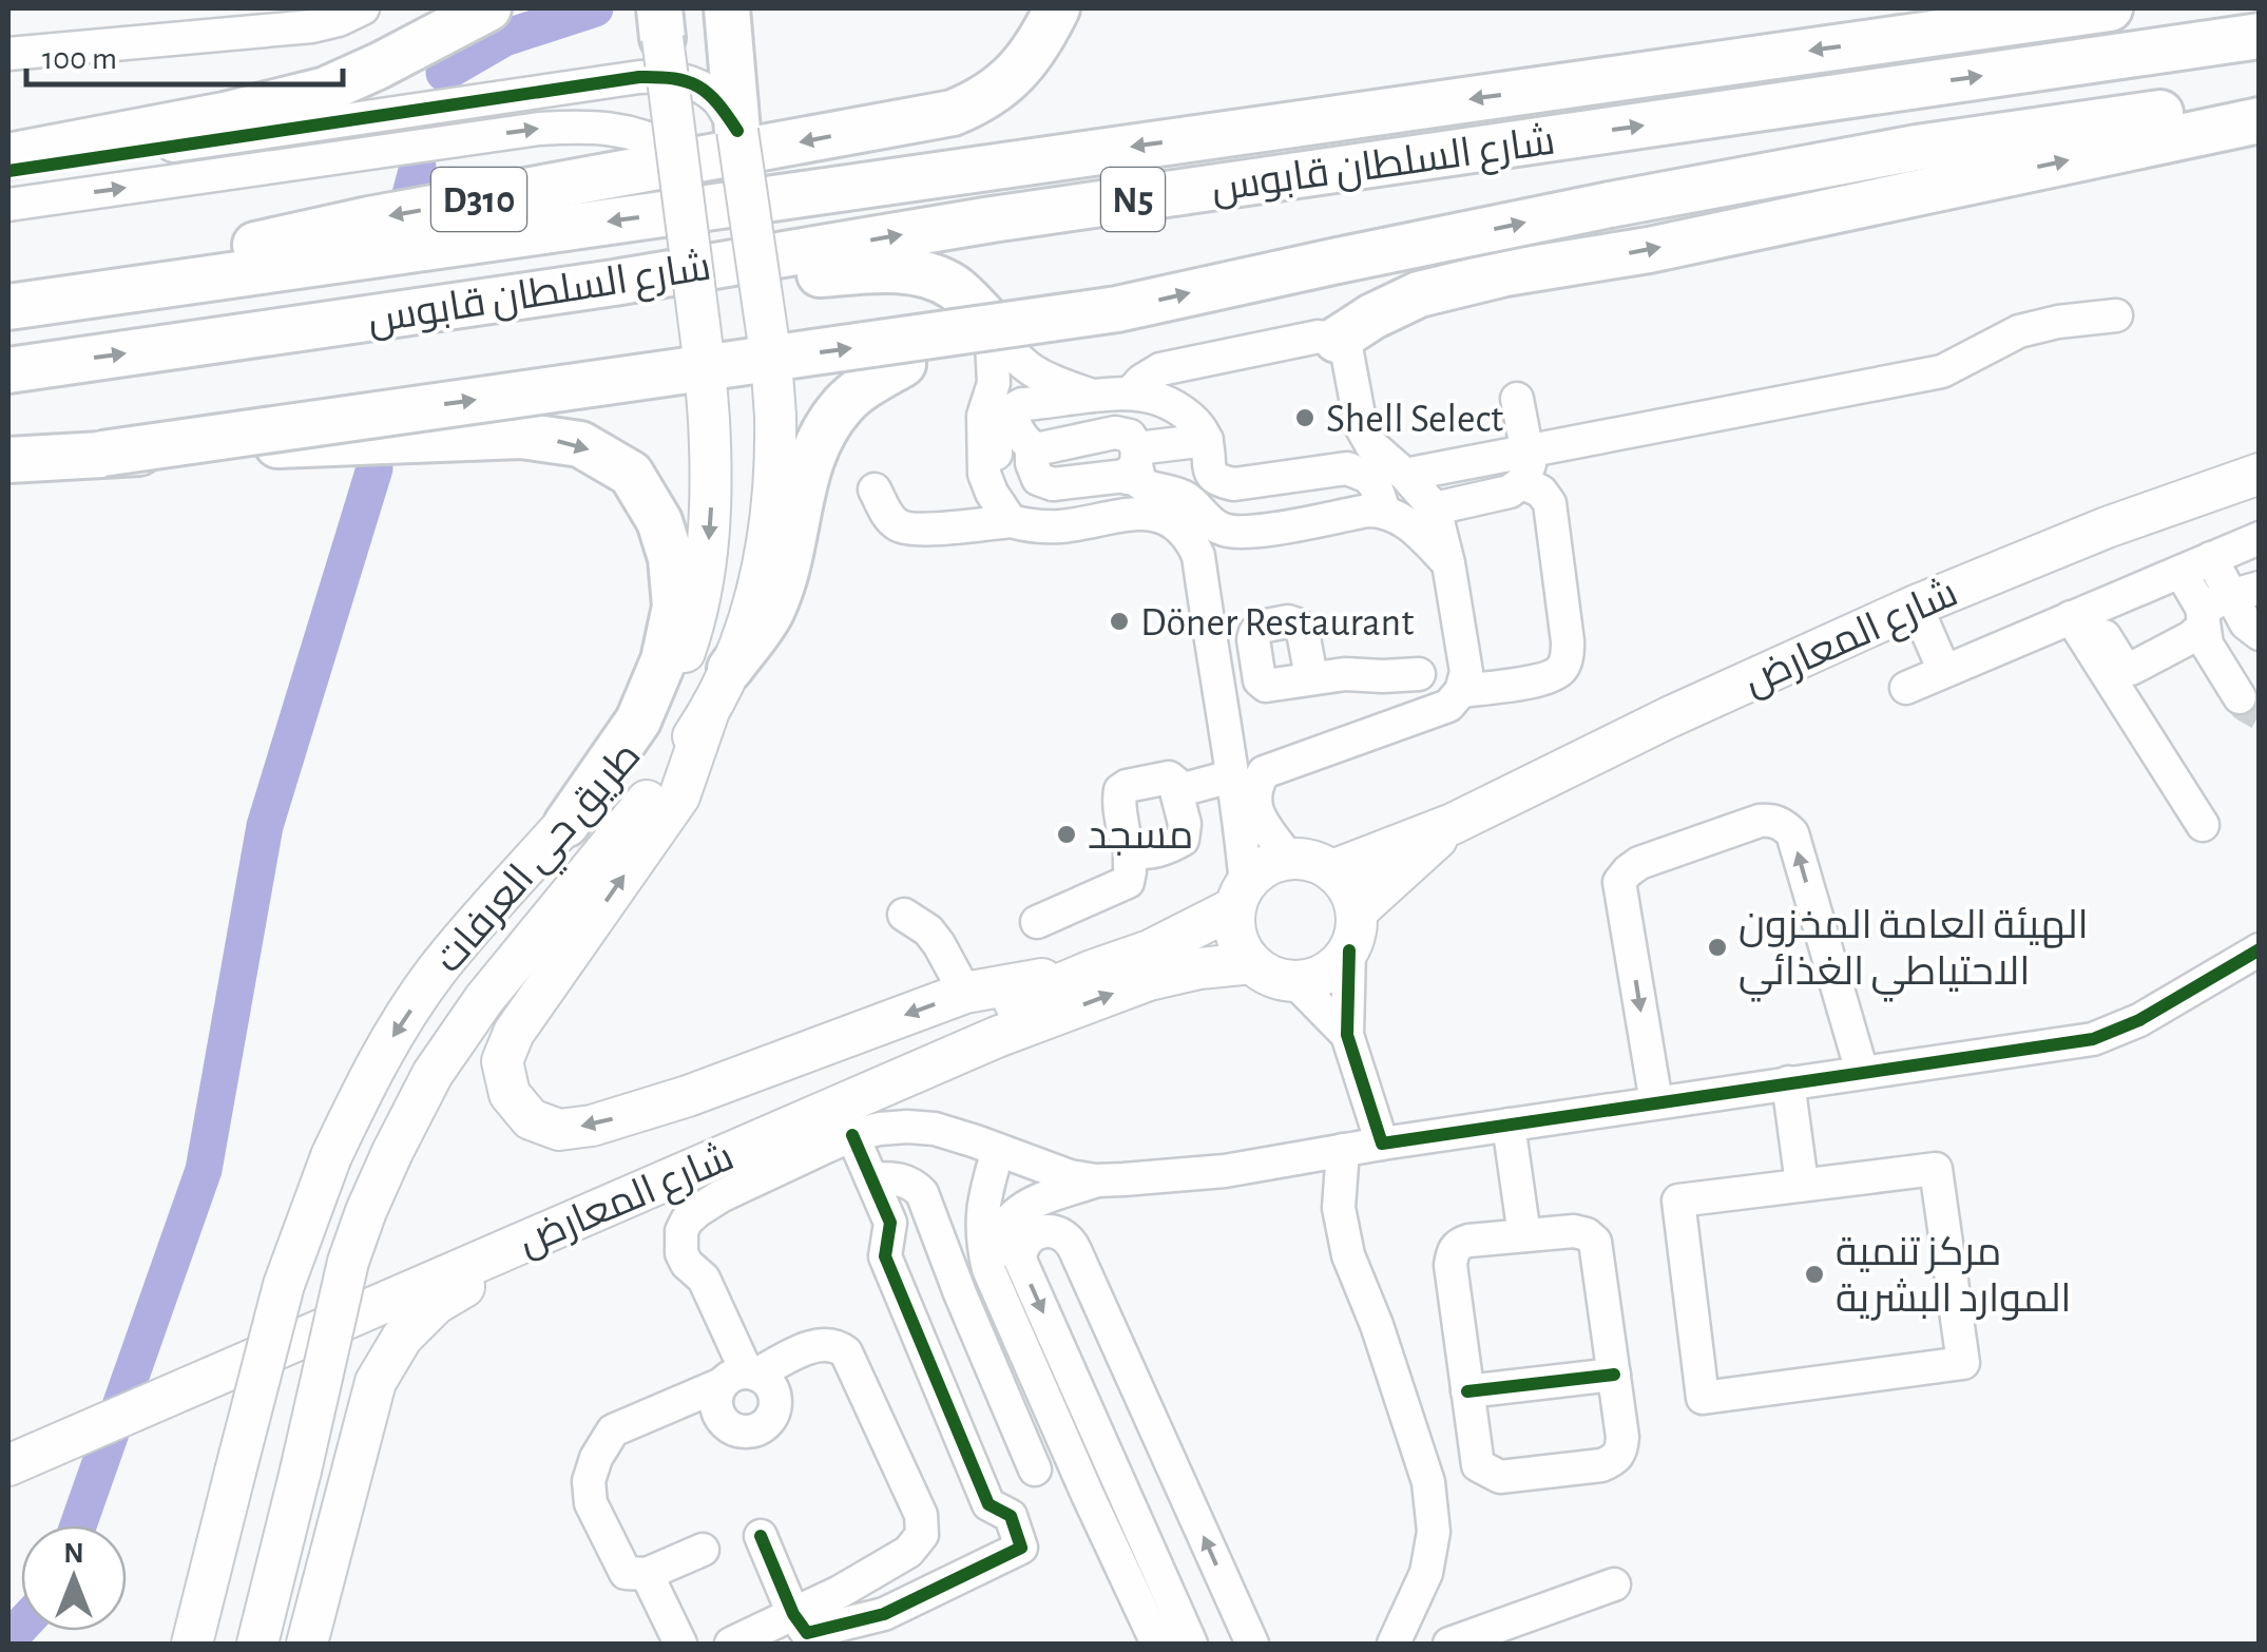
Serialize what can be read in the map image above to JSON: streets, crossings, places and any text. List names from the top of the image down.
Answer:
{
  "streets": {
    "highway": ["شارع السلطان قابوس", "D310", "N5"],
    "main road": ["شارع المعارض", "طريق حي العرفات"]
  },
  "crossings": [
    ["شارع السلطان قابوس", "D310"]
  ],
  "places": [
    "Shell Select",
    "Döner Restaurant",
    "مسجد",
    "الهيئة العامة المخزون الاحتياطي الغذائي",
    "مركز تنمية الموارد البشرية"
  ],
  "scale_bar": "100 m",
  "north": "top"
}
